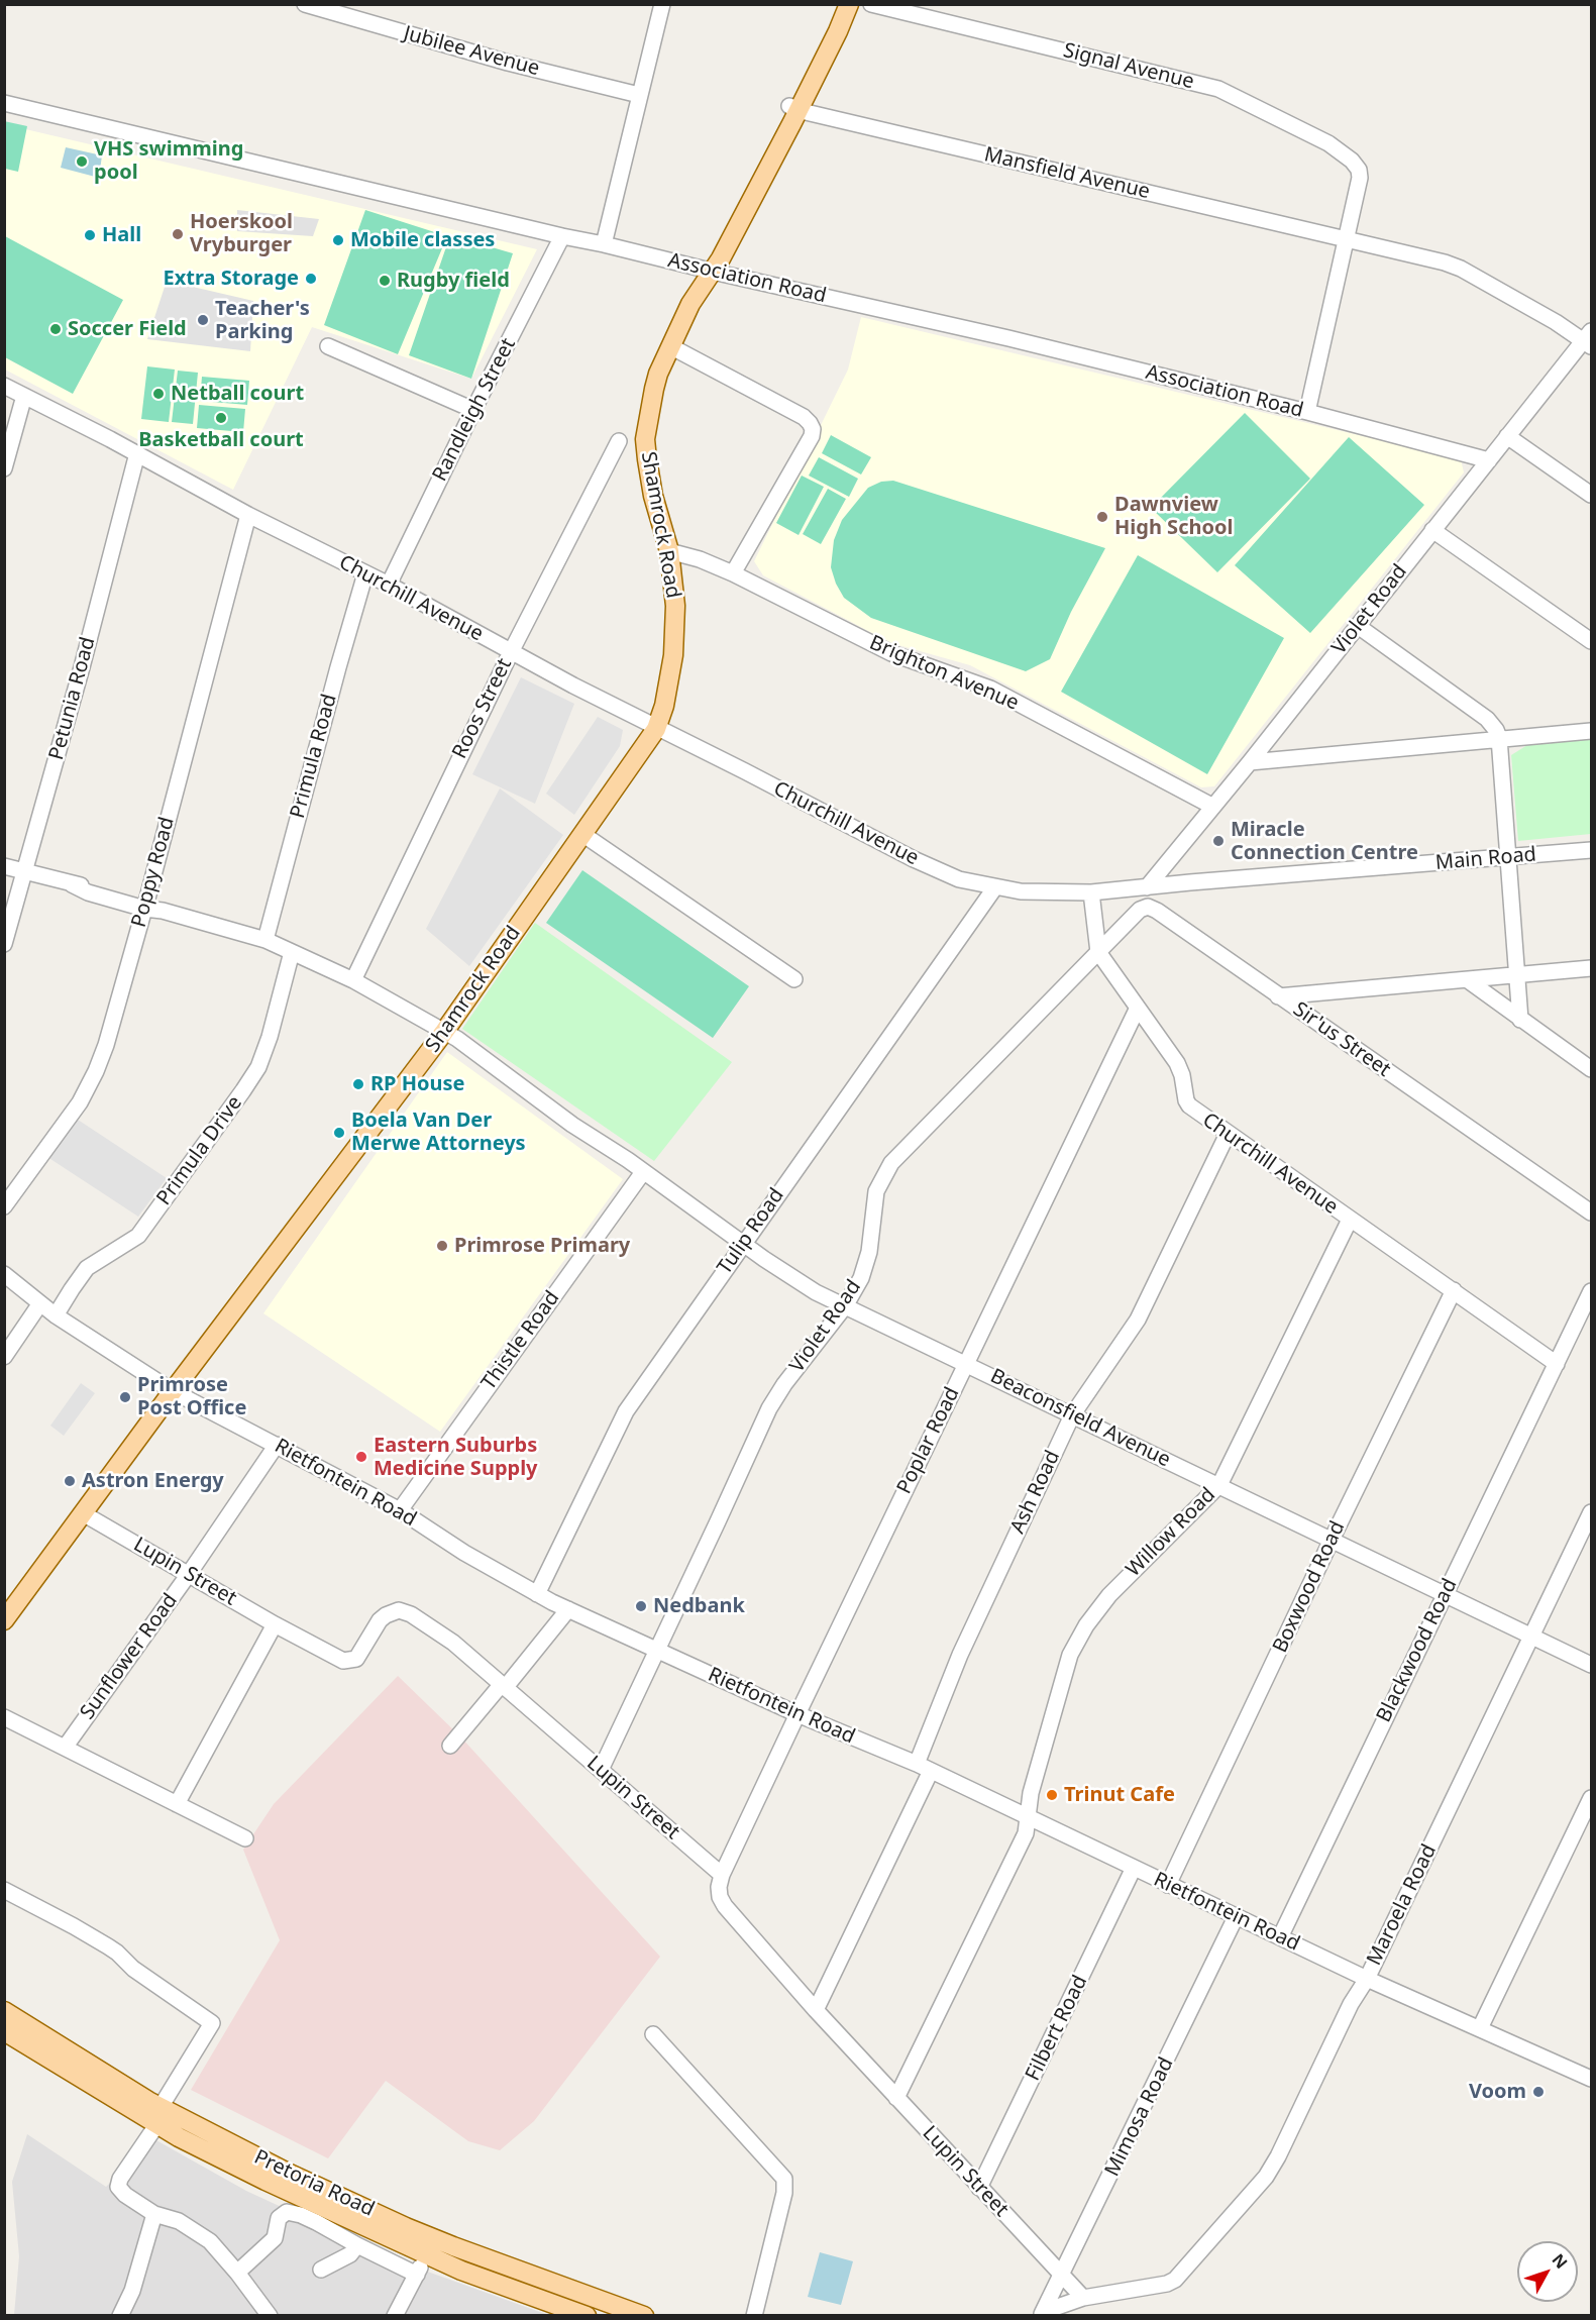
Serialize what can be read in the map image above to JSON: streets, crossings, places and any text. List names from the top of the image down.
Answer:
{
  "streets": {
    "main road": ["Shamrock Road", "Pretoria Road"],
    "street": [
      "Jubilee Avenue",
      "Signal Avenue",
      "Mansfield Avenue",
      "Association Road",
      "Randleigh Street",
      "Churchill Avenue",
      "Violet Road",
      "Brighton Avenue",
      "Petunia Road",
      "Roos Street",
      "Primula Road",
      "Main Road",
      "Poppy Road",
      "Sir'us Street",
      "Primula Drive",
      "Tulip Road",
      "Thistle Road",
      "Beaconsfield Avenue",
      "Poplar Road",
      "Rietfontein Road",
      "Ash Road",
      "Willow Road",
      "Lupin Street",
      "Boxwood Road",
      "Blackwood Road",
      "Sunflower Road",
      "Maroela Road",
      "Filbert Road",
      "Mimosa Road"
    ]
  },
  "crossings": [
    ["Signal Avenue", "Mansfield Avenue"],
    ["Mansfield Avenue", "Shamrock Road"],
    ["Mansfield Avenue", "Violet Road"],
    ["Association Road", "Randleigh Street"],
    ["Association Road", "Shamrock Road"],
    ["Association Road", "Violet Road"],
    ["Randleigh Street", "Churchill Avenue"],
    ["Shamrock Road", "Churchill Avenue"],
    ["Shamrock Road", "Brighton Avenue"],
    ["Shamrock Road", "Beaconsfield Avenue"],
    ["Shamrock Road", "Rietfontein Road"],
    ["Shamrock Road", "Lupin Street"],
    ["Churchill Avenue", "Violet Road"],
    ["Churchill Avenue", "Petunia Road"],
    ["Churchill Avenue", "Roos Street"],
    ["Churchill Avenue", "Primula Road"],
    ["Churchill Avenue", "Main Road"],
    ["Churchill Avenue", "Poppy Road"],
    ["Churchill Avenue", "Sir'us Street"],
    ["Churchill Avenue", "Tulip Road"],
    ["Churchill Avenue", "Poplar Road"],
    ["Churchill Avenue", "Ash Road"],
    ["Churchill Avenue", "Willow Road"],
    ["Churchill Avenue", "Boxwood Road"],
    ["Churchill Avenue", "Blackwood Road"],
    ["Violet Road", "Brighton Avenue"],
    ["Violet Road", "Main Road"],
    ["Violet Road", "Sir'us Street"],
    ["Violet Road", "Beaconsfield Avenue"],
    ["Violet Road", "Rietfontein Road"],
    ["Violet Road", "Lupin Street"],
    ["Petunia Road", "Beaconsfield Avenue"],
    ["Roos Street", "Beaconsfield Avenue"],
    ["Primula Road", "Beaconsfield Avenue"],
    ["Poppy Road", "Beaconsfield Avenue"],
    ["Primula Drive", "Beaconsfield Avenue"],
    ["Primula Drive", "Rietfontein Road"],
    ["Tulip Road", "Beaconsfield Avenue"],
    ["Tulip Road", "Rietfontein Road"],
    ["Thistle Road", "Beaconsfield Avenue"],
    ["Thistle Road", "Rietfontein Road"],
    ["Beaconsfield Avenue", "Poplar Road"],
    ["Beaconsfield Avenue", "Ash Road"],
    ["Beaconsfield Avenue", "Willow Road"],
    ["Beaconsfield Avenue", "Boxwood Road"],
    ["Beaconsfield Avenue", "Blackwood Road"],
    ["Beaconsfield Avenue", "Maroela Road"],
    ["Poplar Road", "Rietfontein Road"],
    ["Poplar Road", "Lupin Street"],
    ["Rietfontein Road", "Ash Road"],
    ["Rietfontein Road", "Willow Road"],
    ["Rietfontein Road", "Boxwood Road"],
    ["Rietfontein Road", "Blackwood Road"],
    ["Rietfontein Road", "Sunflower Road"],
    ["Rietfontein Road", "Maroela Road"],
    ["Rietfontein Road", "Filbert Road"],
    ["Rietfontein Road", "Mimosa Road"],
    ["Willow Road", "Lupin Street"],
    ["Lupin Street", "Sunflower Road"],
    ["Lupin Street", "Maroela Road"],
    ["Lupin Street", "Filbert Road"],
    ["Lupin Street", "Mimosa Road"]
  ],
  "places": [
    "VHS swimming pool",
    "Hoerskool Vryburger",
    "Hall",
    "Mobile classes",
    "Extra Storage",
    "Rugby field",
    "Teacher's Parking",
    "Soccer Field",
    "Netball court",
    "Basketball court",
    "Dawnview High School",
    "Miracle Connection Centre",
    "RP House",
    "Boela Van Der Merwe Attorneys",
    "Primrose Primary",
    "Primrose Post Office",
    "Eastern Suburbs Medicine Supply",
    "Astron Energy",
    "Nedbank",
    "Trinut Cafe",
    "Voom"
  ],
  "north": "top right"
}
